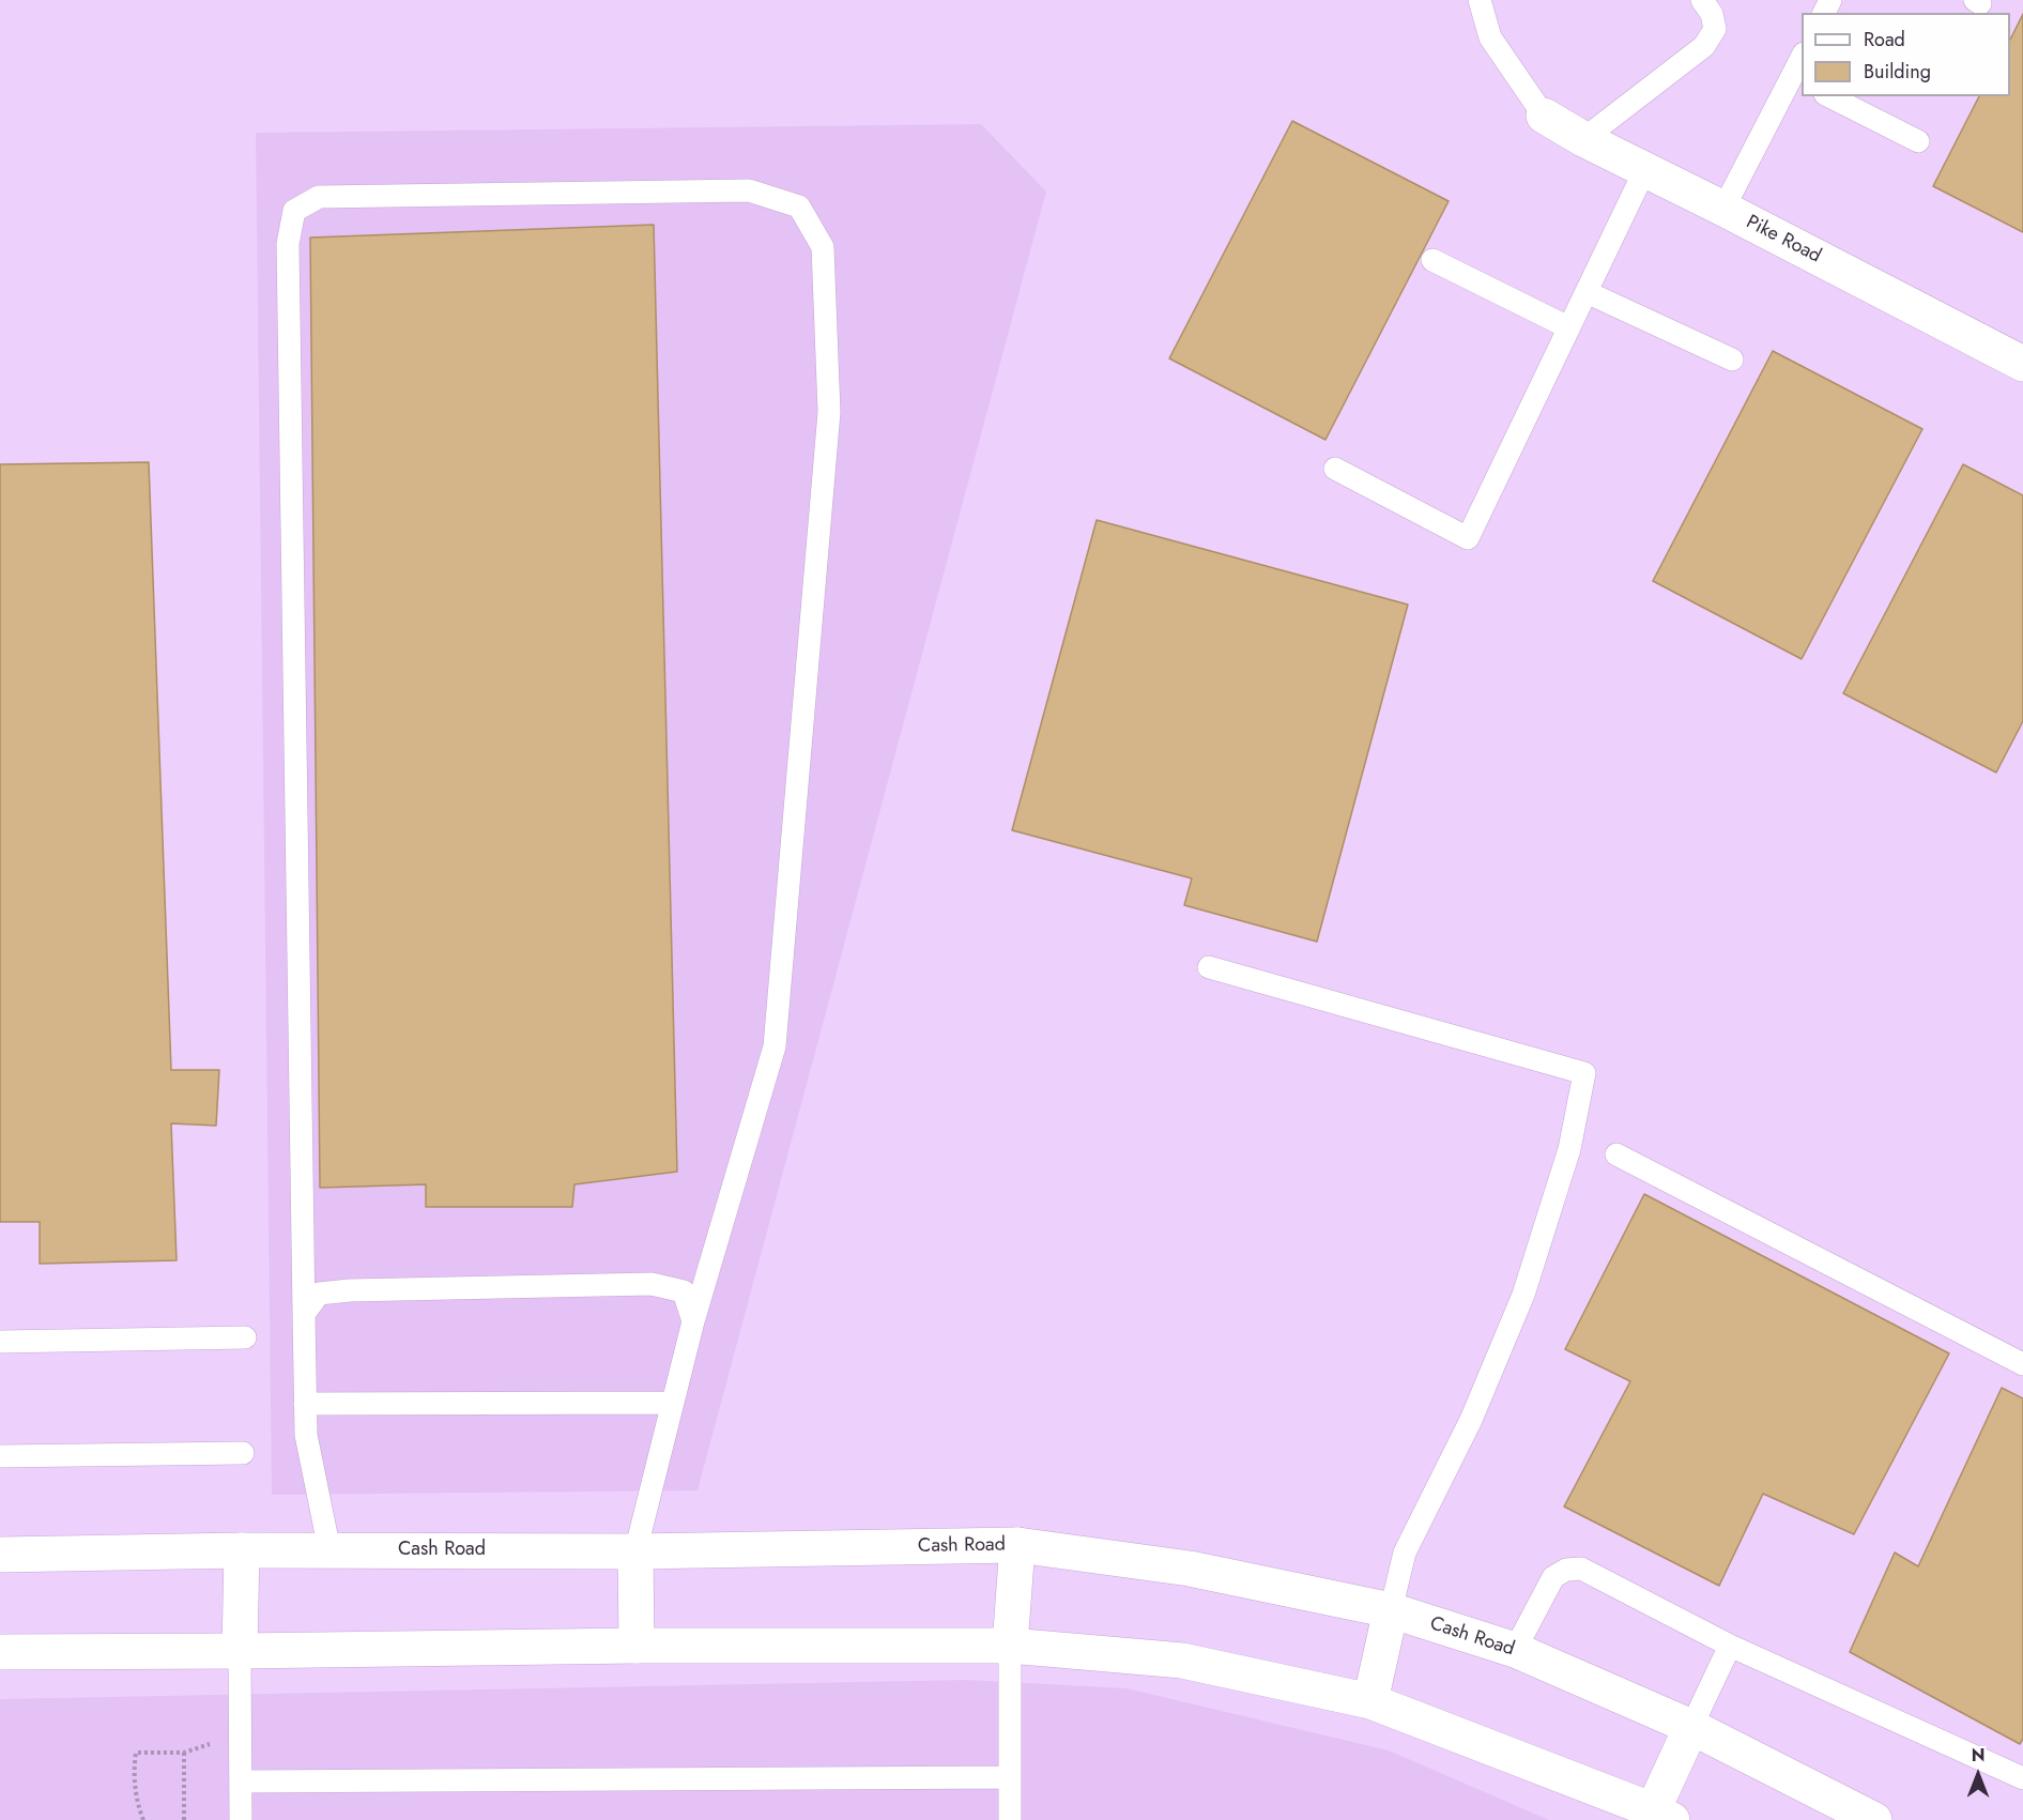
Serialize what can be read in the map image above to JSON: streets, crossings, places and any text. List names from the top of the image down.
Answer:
{
  "streets": {
    "street": ["Pike Road", "Cash Road"]
  },
  "legend": ["Road", "Building"],
  "north": "top"
}
